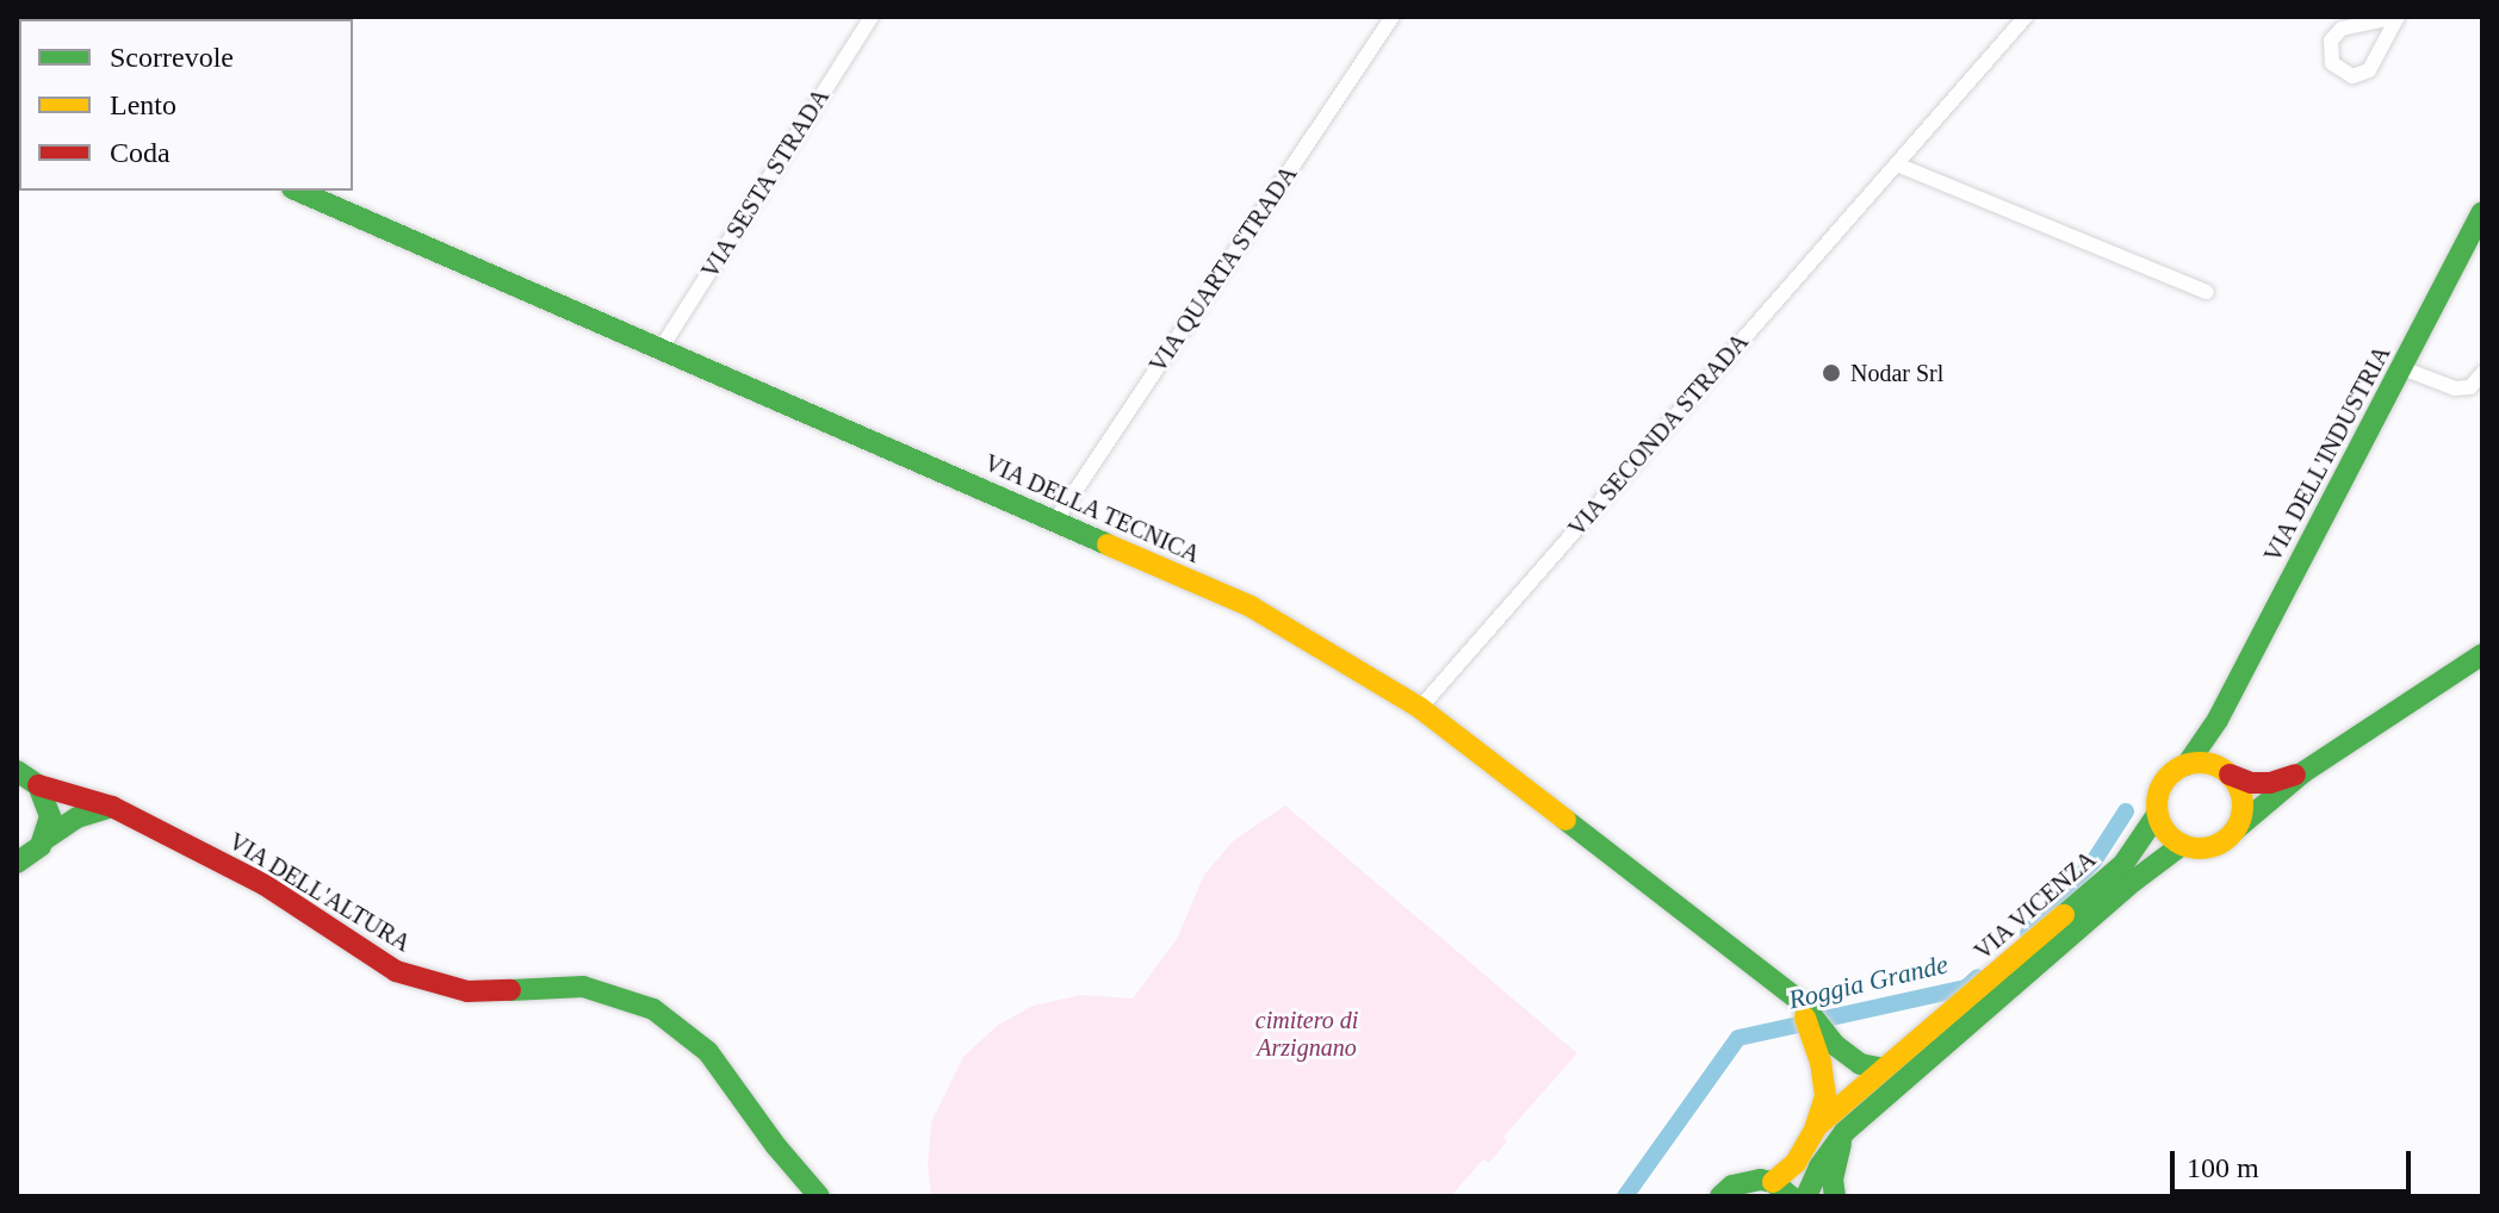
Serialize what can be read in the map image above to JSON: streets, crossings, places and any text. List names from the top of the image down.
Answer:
{
  "streets": {
    "street": [
      "VIA SESTA STRADA",
      "VIA QUARTA STRADA",
      "VIA SECONDA STRADA",
      "VIA DELL'INDUSTRIA",
      "VIA DELLA TECNICA",
      "VIA DELL'ALTURA",
      "VIA VICENZA"
    ]
  },
  "crossings": [
    ["VIA SESTA STRADA", "VIA DELLA TECNICA"],
    ["VIA QUARTA STRADA", "VIA DELLA TECNICA"],
    ["VIA SECONDA STRADA", "VIA DELLA TECNICA"],
    ["VIA DELL'INDUSTRIA", "VIA VICENZA"],
    ["VIA DELLA TECNICA", "VIA VICENZA"]
  ],
  "water": ["Roggia Grande"],
  "parks": ["cimitero di Arzignano"],
  "places": ["Nodar Srl"],
  "legend": ["Scorrevole", "Lento", "Coda"],
  "scale_bar": "100 m"
}
